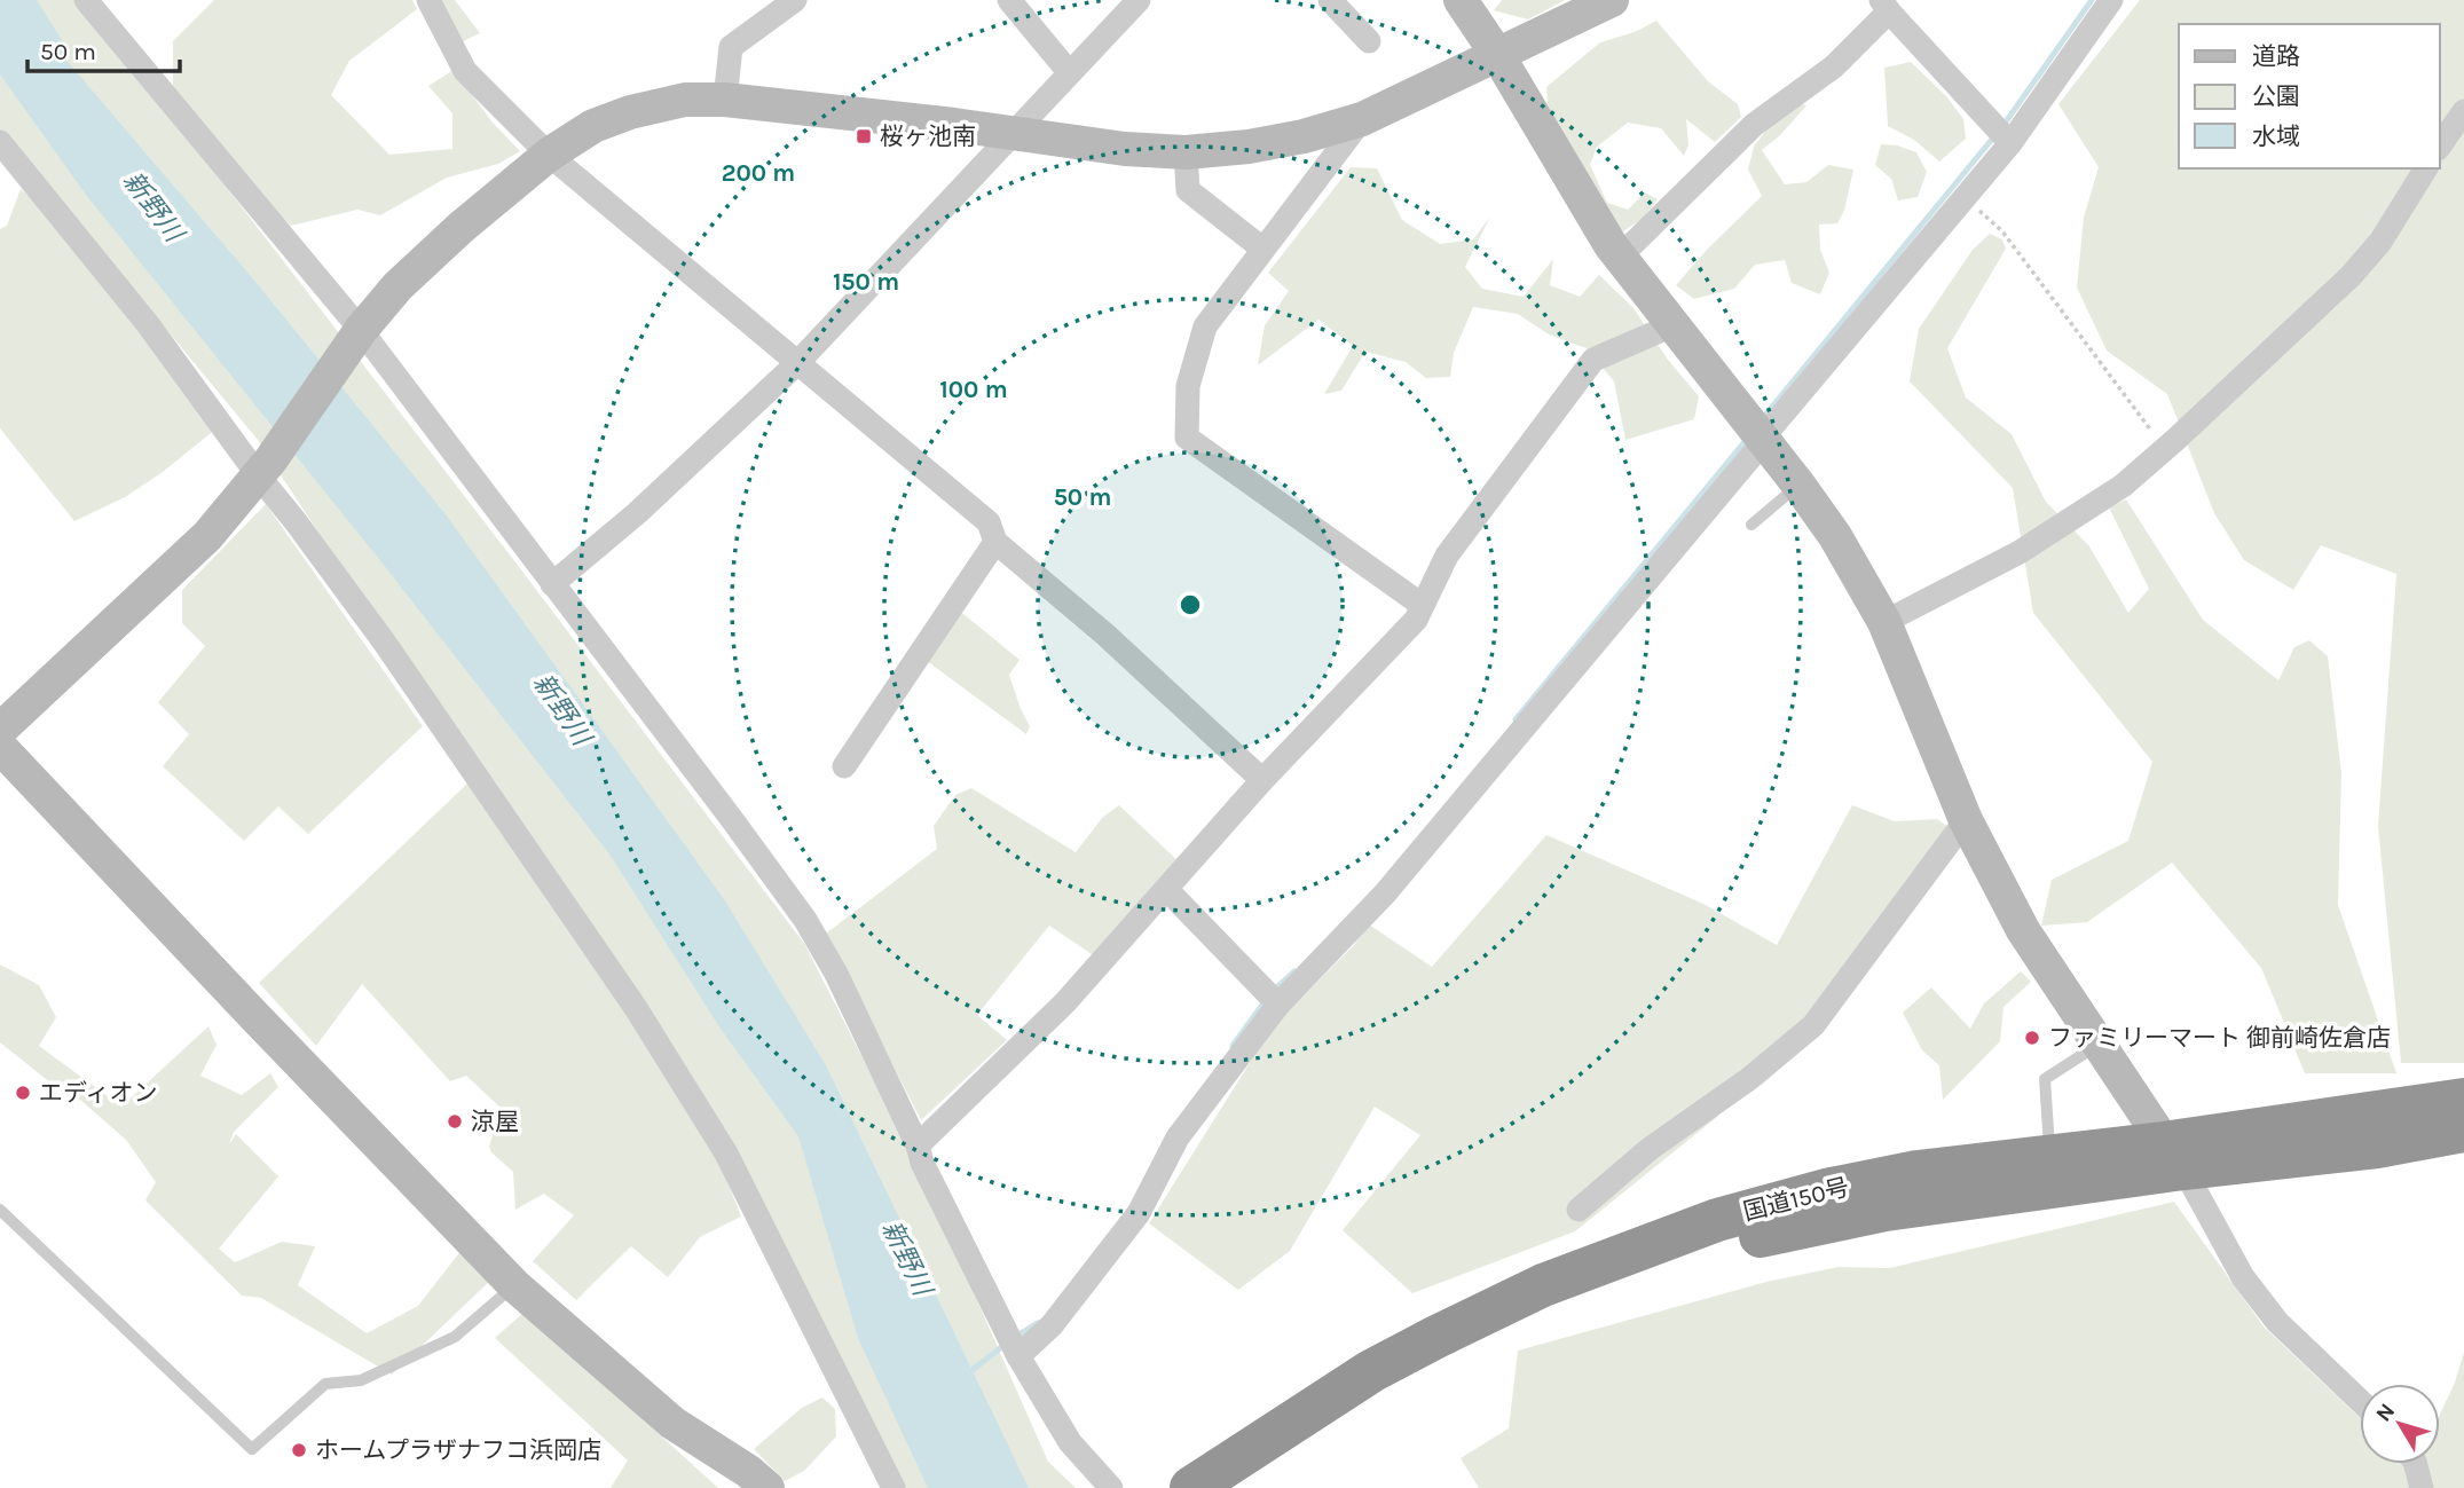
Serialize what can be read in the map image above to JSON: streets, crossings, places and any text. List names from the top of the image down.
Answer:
{
  "streets": {
    "highway": ["国道150号"]
  },
  "water": ["新野川"],
  "places": {
    "transit": ["桜ヶ池南"],
    "other": [
      "ファミリーマート 御前崎佐倉店",
      "エディオン",
      "涼屋",
      "ホームプラザナフコ浜岡店"
    ]
  },
  "legend": ["道路", "公園", "水域"],
  "scale_bar": "50 m",
  "north": "top left",
  "rings": [
    "200 m",
    "150 m",
    "100 m",
    "50 m"
  ]
}
